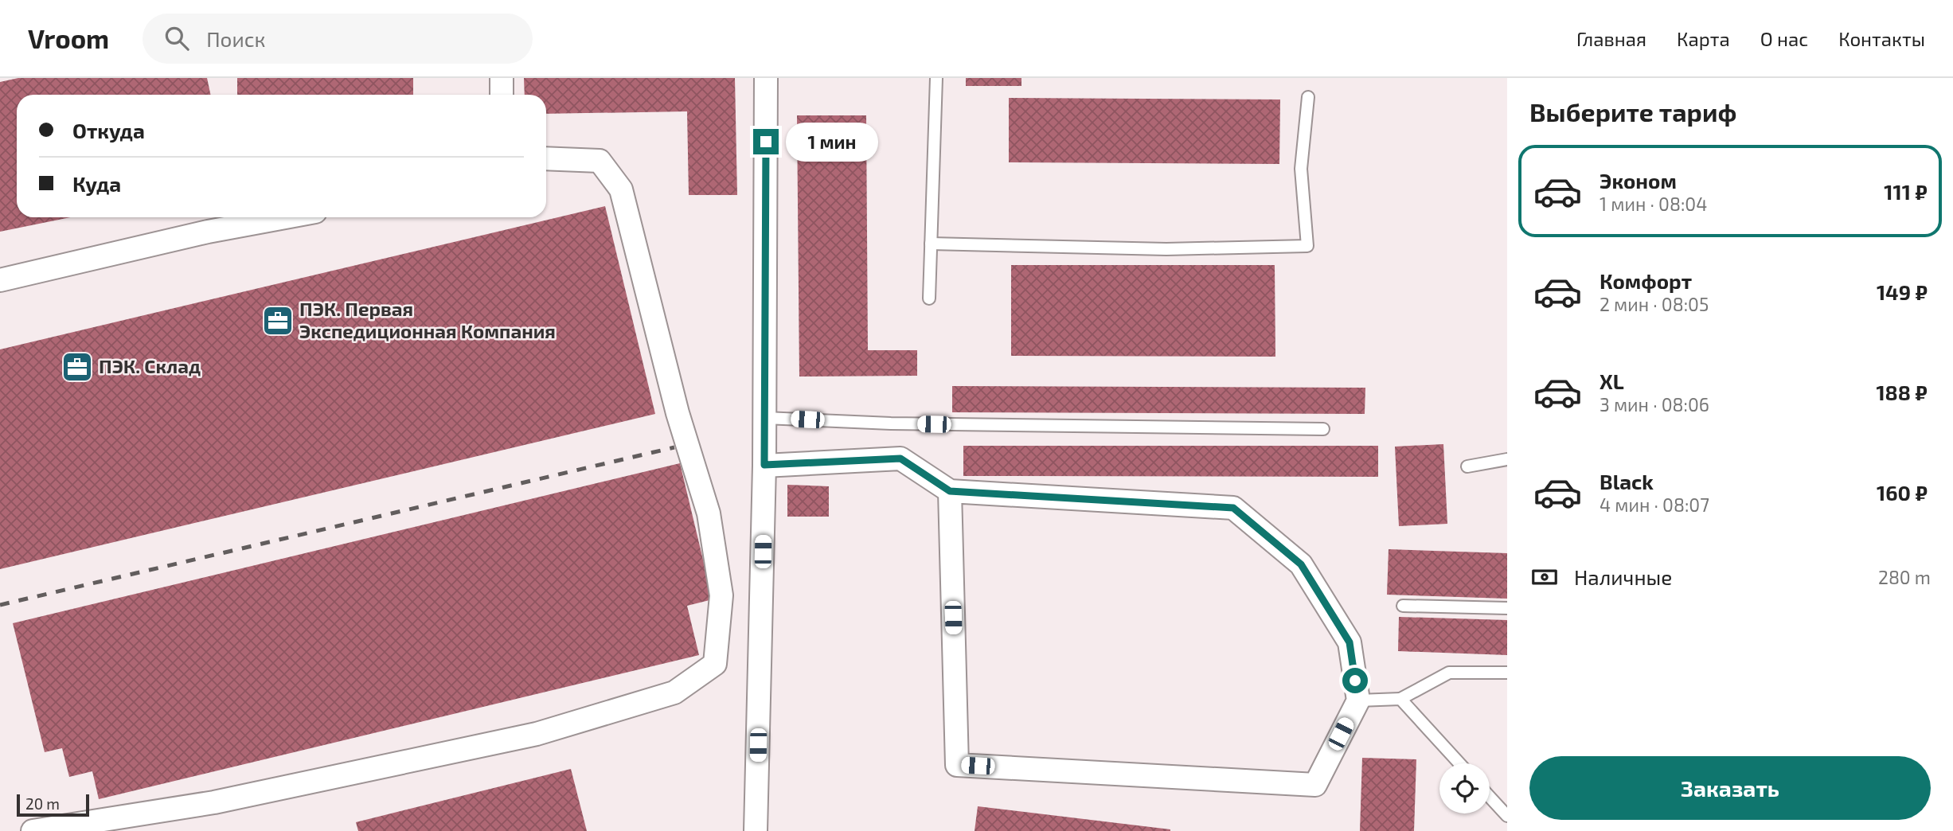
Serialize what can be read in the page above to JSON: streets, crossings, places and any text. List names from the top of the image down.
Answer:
{
  "places": {
    "office": ["ПЭК. Первая Экспедиционная Компания", "ПЭК. Склад"]
  },
  "scale_bar": "20 m",
  "page": {
    "header": "Vroom",
    "search": "Поиск",
    "nav": [
      "Главная",
      "Карта",
      "О нас",
      "Контакты"
    ],
    "heading": "Выберите тариф",
    "banner": ["Откуда", "Куда"],
    "bubble": "1 мин",
    "list": [
      {
        "name": "Эконом",
        "note": "1 мин · 08:04",
        "value": "111 ₽"
      },
      {
        "name": "Комфорт",
        "note": "2 мин · 08:05",
        "value": "149 ₽"
      },
      {
        "name": "XL",
        "note": "3 мин · 08:06",
        "value": "188 ₽"
      },
      {
        "name": "Black",
        "note": "4 мин · 08:07",
        "value": "160 ₽"
      }
    ],
    "pay": ["Наличные", "280 m"],
    "buttons": "Заказать",
    "scale": "20 m"
  }
}
